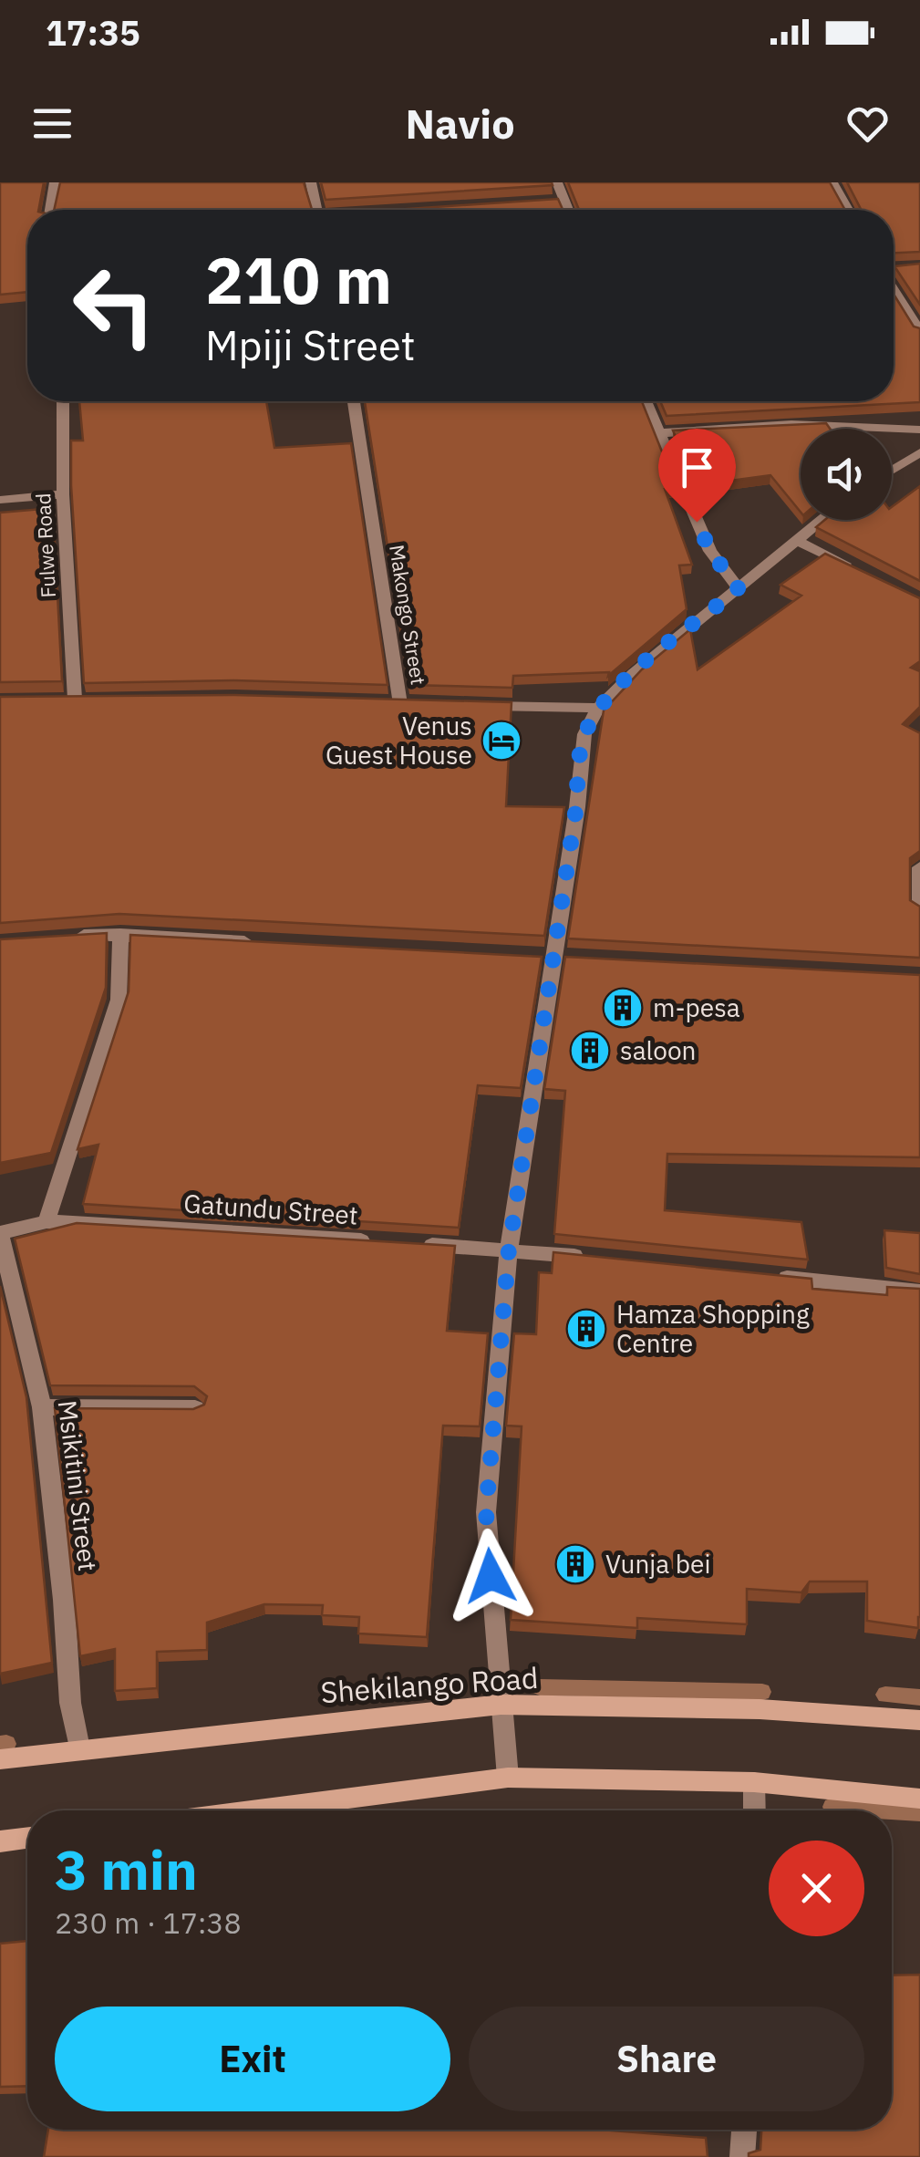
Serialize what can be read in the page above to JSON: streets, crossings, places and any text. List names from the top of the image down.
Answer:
{
  "streets": {
    "main road": ["Shekilango Road"],
    "street": [
      "Fulwe Road",
      "Makongo Street",
      "Gatundu Street",
      "Msikitini Street"
    ]
  },
  "crossings": [
    ["Gatundu Street", "Msikitini Street"],
    ["Msikitini Street", "Shekilango Road"]
  ],
  "places": {
    "hotel": ["Venus Guest House"],
    "building": [
      "m-pesa",
      "saloon",
      "Hamza Shopping Centre",
      "Vunja bei"
    ]
  },
  "page": {
    "status": "17:35",
    "header": "Navio",
    "turn": ["210 m", "Mpiji Street"],
    "heading": ["3 min", "230 m · 17:38"],
    "buttons": ["Exit", "Share"]
  }
}
